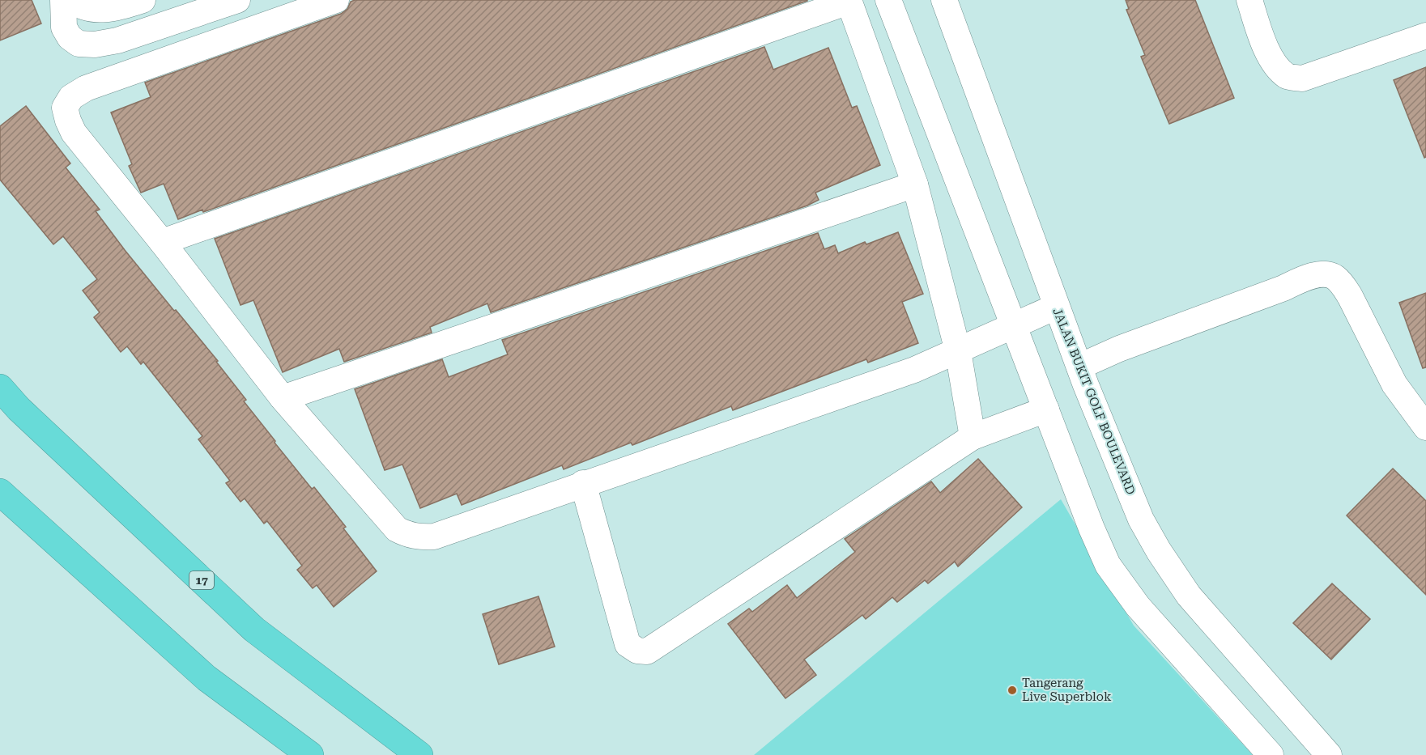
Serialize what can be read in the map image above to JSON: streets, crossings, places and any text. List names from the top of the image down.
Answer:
{
  "streets": {
    "highway": ["17"],
    "street": ["JALAN BUKIT GOLF BOULEVARD"]
  },
  "places": ["Tangerang Live Superblok"]
}
